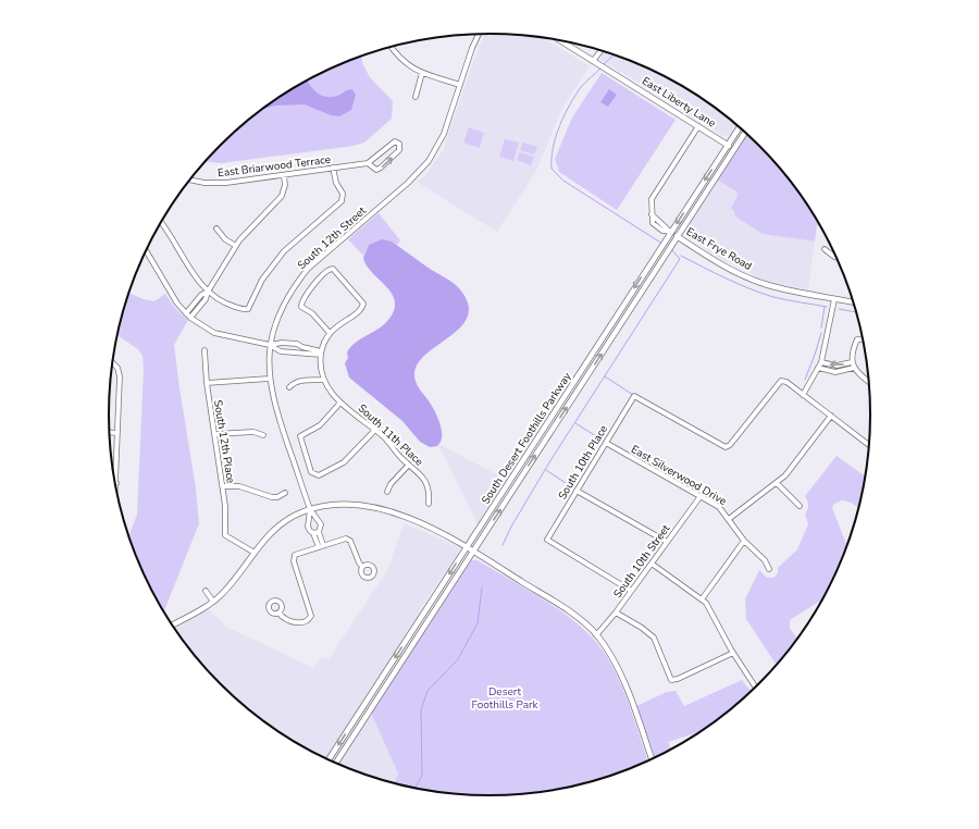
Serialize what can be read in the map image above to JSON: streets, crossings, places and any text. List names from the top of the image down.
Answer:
{
  "streets": {
    "street": [
      "East Liberty Lane",
      "East Briarwood Terrace",
      "South 12th Street",
      "East Frye Road",
      "South 11th Place",
      "South Desert Foothills Parkway",
      "South 12th Place",
      "South 10th Place",
      "East Silverwood Drive",
      "South 10th Street"
    ]
  },
  "crossings": [
    ["East Liberty Lane", "East Frye Road"],
    ["East Liberty Lane", "South Desert Foothills Parkway"],
    ["East Frye Road", "South Desert Foothills Parkway"],
    ["South 10th Place", "East Silverwood Drive"],
    ["South 10th Place", "South 10th Street"],
    ["East Silverwood Drive", "South 10th Street"]
  ],
  "parks": ["Desert Foothills Park"]
}
